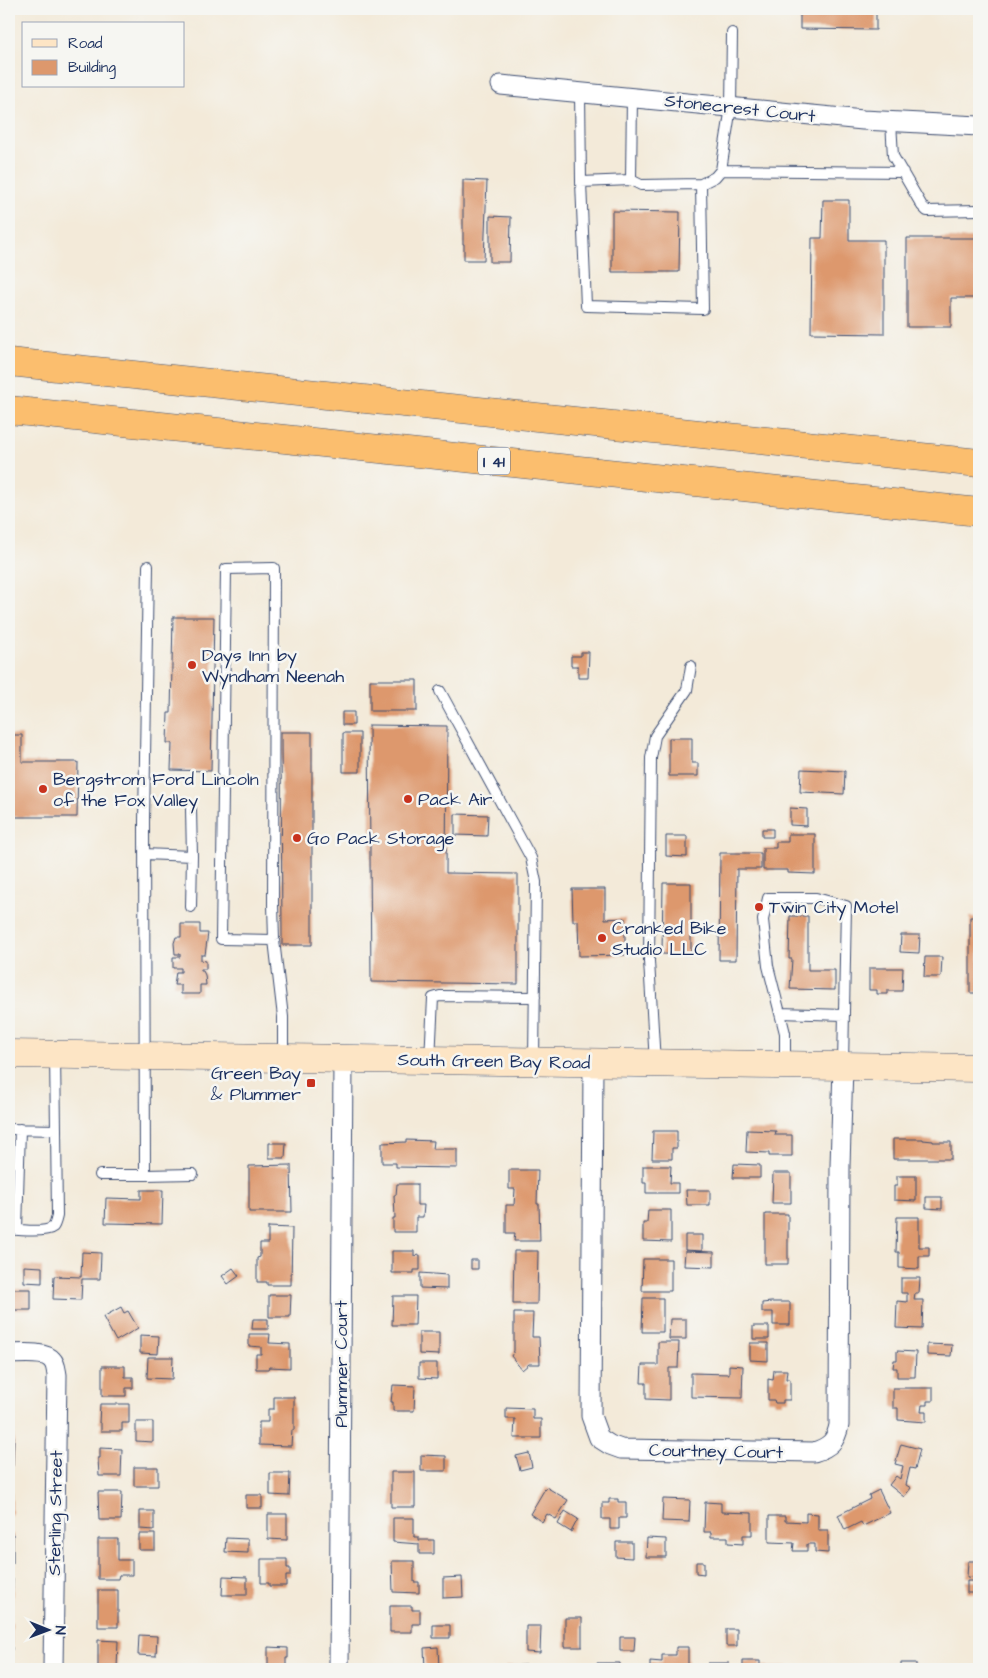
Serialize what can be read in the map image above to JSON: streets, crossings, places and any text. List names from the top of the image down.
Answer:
{
  "streets": {
    "highway": ["I 41"],
    "main road": ["South Green Bay Road"],
    "street": [
      "Stonecrest Court",
      "Plummer Court",
      "Courtney Court",
      "Sterling Street"
    ]
  },
  "crossings": [
    ["South Green Bay Road", "Plummer Court"],
    ["South Green Bay Road", "Courtney Court"]
  ],
  "places": {
    "other": [
      "Days Inn by Wyndham Neenah",
      "Bergstrom Ford Lincoln of the Fox Valley",
      "Pack Air",
      "Go Pack Storage",
      "Twin City Motel",
      "Cranked Bike Studio LLC"
    ],
    "transit": ["Green Bay & Plummer"]
  },
  "legend": ["Road", "Building"],
  "north": "right"
}
